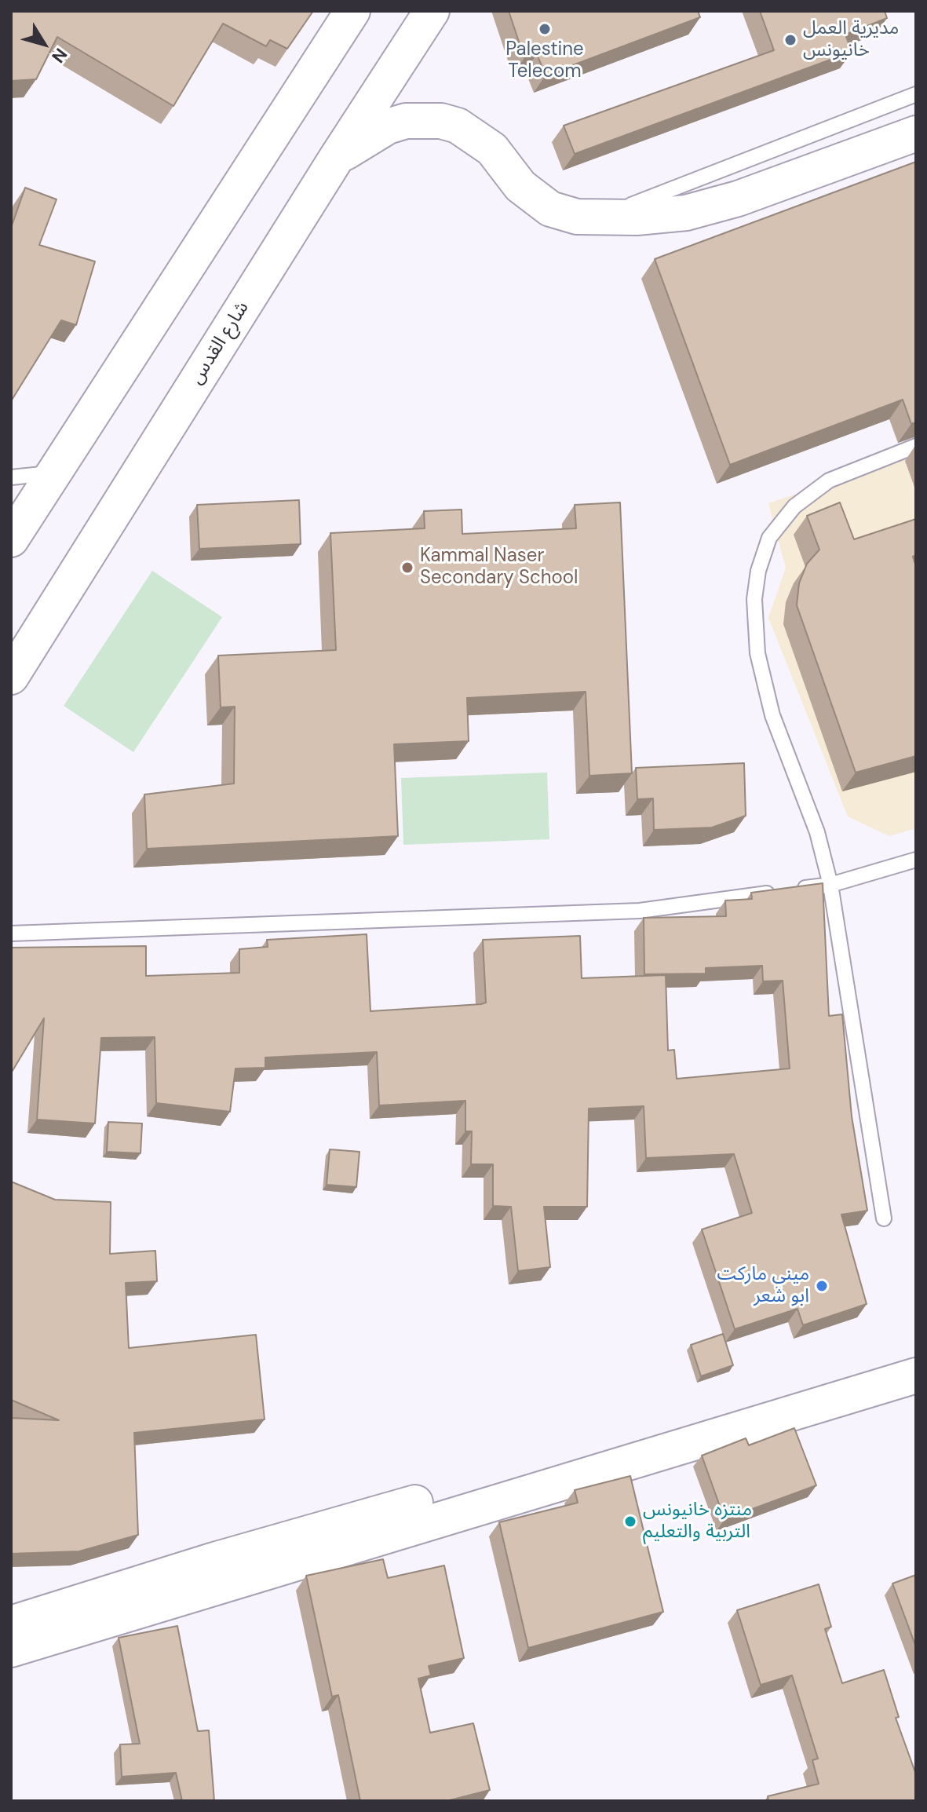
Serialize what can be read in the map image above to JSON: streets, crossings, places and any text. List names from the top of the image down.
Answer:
{
  "streets": {
    "main road": ["شارع القدس"]
  },
  "places": [
    "Palestine Telecom",
    "مديرية العمل خانيونس",
    "Kammal Naser Secondary School",
    "ميني ماركت ابو شعر",
    "منتزه خانيونس التربية والتعليم"
  ],
  "north": "bottom right"
}
